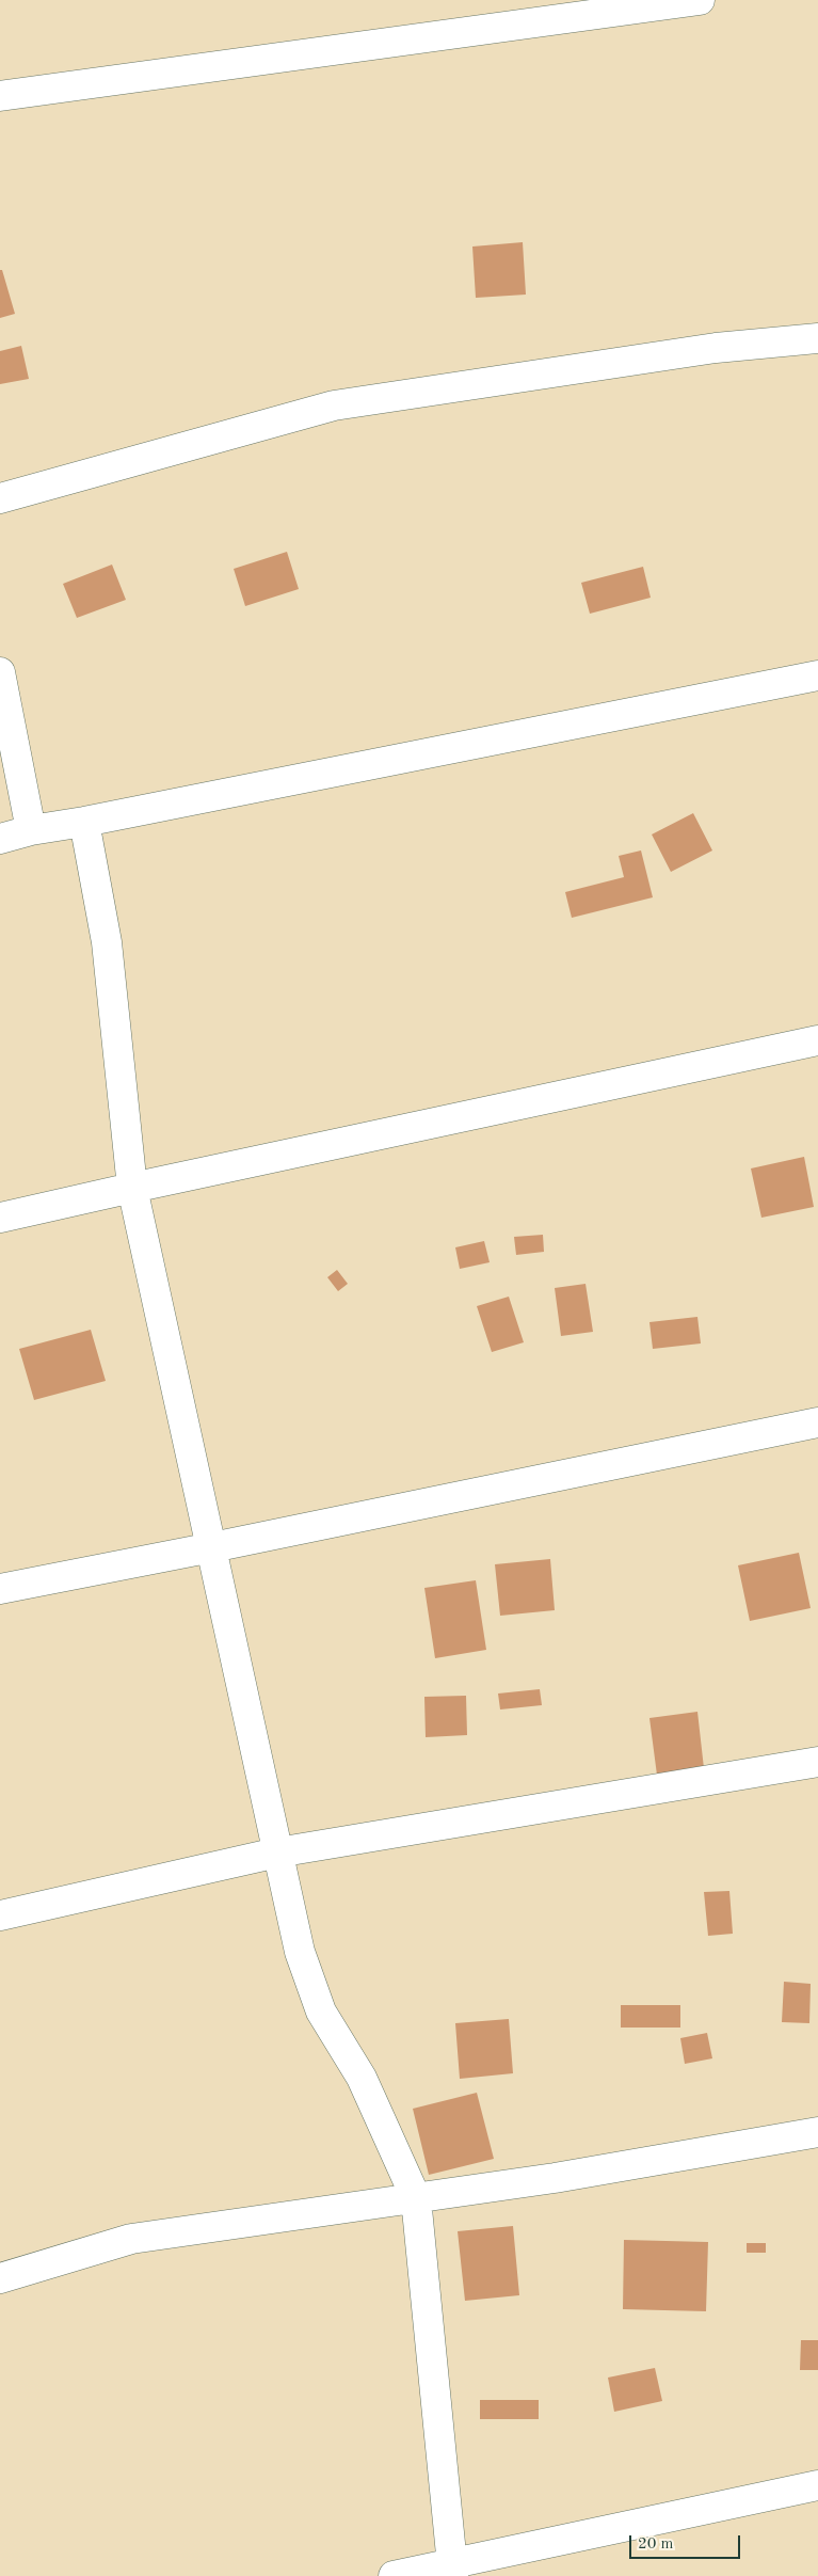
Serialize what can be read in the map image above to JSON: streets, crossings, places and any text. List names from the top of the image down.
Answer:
{
  "scale_bar": "20 m"
}
